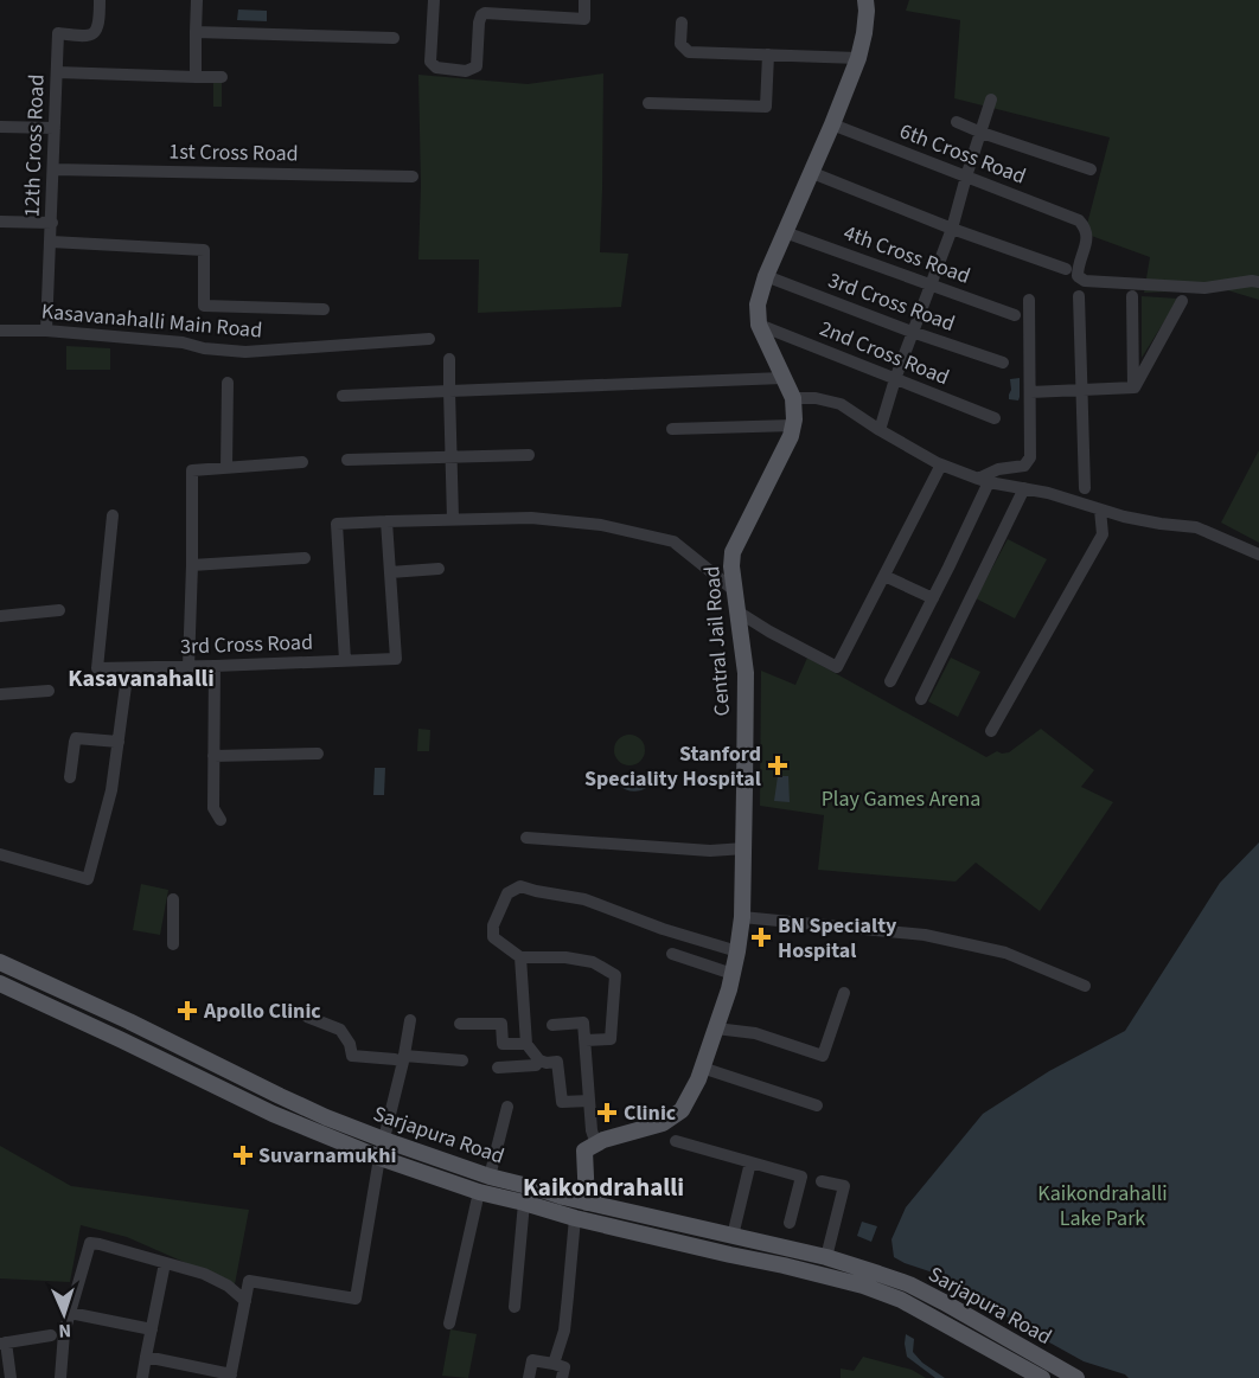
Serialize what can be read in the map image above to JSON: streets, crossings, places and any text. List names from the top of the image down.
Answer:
{
  "streets": {
    "main road": ["Central Jail Road", "Sarjapura Road"],
    "street": [
      "12th Cross Road",
      "1st Cross Road",
      "6th Cross Road",
      "4th Cross Road",
      "3rd Cross Road",
      "Kasavanahalli Main Road",
      "2nd Cross Road"
    ]
  },
  "crossings": [
    ["12th Cross Road", "1st Cross Road"],
    ["12th Cross Road", "Kasavanahalli Main Road"],
    ["6th Cross Road", "Central Jail Road"],
    ["4th Cross Road", "Central Jail Road"],
    ["3rd Cross Road", "Central Jail Road"],
    ["2nd Cross Road", "Central Jail Road"]
  ],
  "districts": ["Kasavanahalli", "Kaikondrahalli"],
  "parks": ["Play Games Arena", "Kaikondrahalli Lake Park"],
  "places": {
    "health": [
      "Stanford Speciality Hospital",
      "BN Specialty Hospital",
      "Apollo Clinic",
      "Clinic",
      "Suvarnamukhi"
    ]
  },
  "north": "bottom"
}
